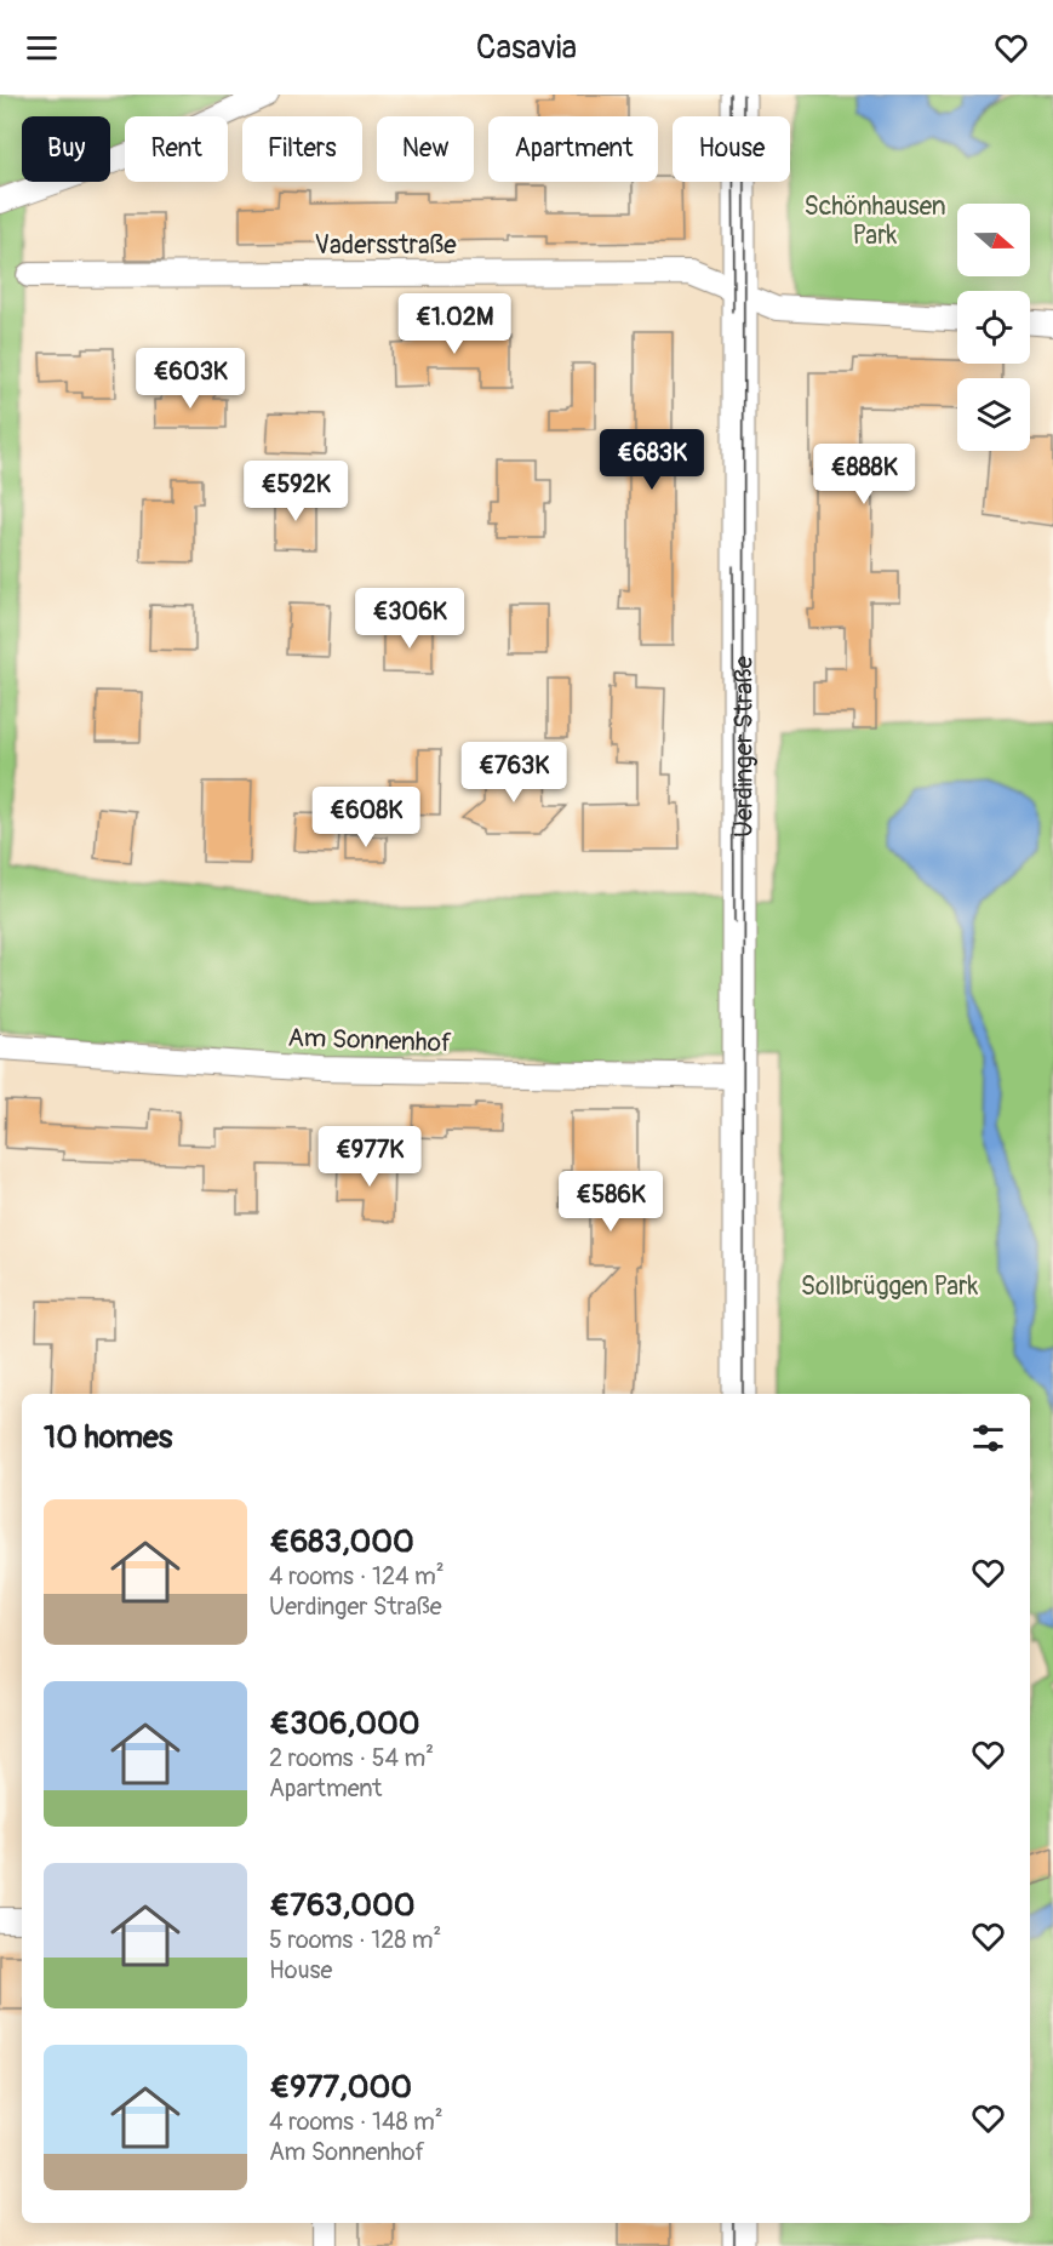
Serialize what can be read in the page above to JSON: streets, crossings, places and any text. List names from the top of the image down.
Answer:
{
  "streets": {
    "main road": ["Uerdinger Straße"],
    "street": ["Vadersstraße", "Am Sonnenhof"]
  },
  "crossings": [
    ["Vadersstraße", "Uerdinger Straße"],
    ["Uerdinger Straße", "Am Sonnenhof"]
  ],
  "parks": ["Schönhausen Park", "Sollbrüggen Park"],
  "north": "right",
  "page": {
    "header": "Casavia",
    "chip": [
      "Buy",
      "Rent",
      "Filters",
      "New",
      "Apartment",
      "House"
    ],
    "price": [
      "€1.02M",
      "€603K",
      "€683K",
      "€888K",
      "€592K",
      "€306K",
      "€763K",
      "€608K",
      "€977K",
      "€586K"
    ],
    "heading": "10 homes",
    "list": [
      {
        "name": "€683,000",
        "note": "4 rooms · 124 m² · Uerdinger Straße"
      },
      {
        "name": "€306,000",
        "note": "2 rooms · 54 m² · Apartment"
      },
      {
        "name": "€763,000",
        "note": "5 rooms · 128 m² · House"
      },
      {
        "name": "€977,000",
        "note": "4 rooms · 148 m² · Am Sonnenhof"
      }
    ]
  }
}
